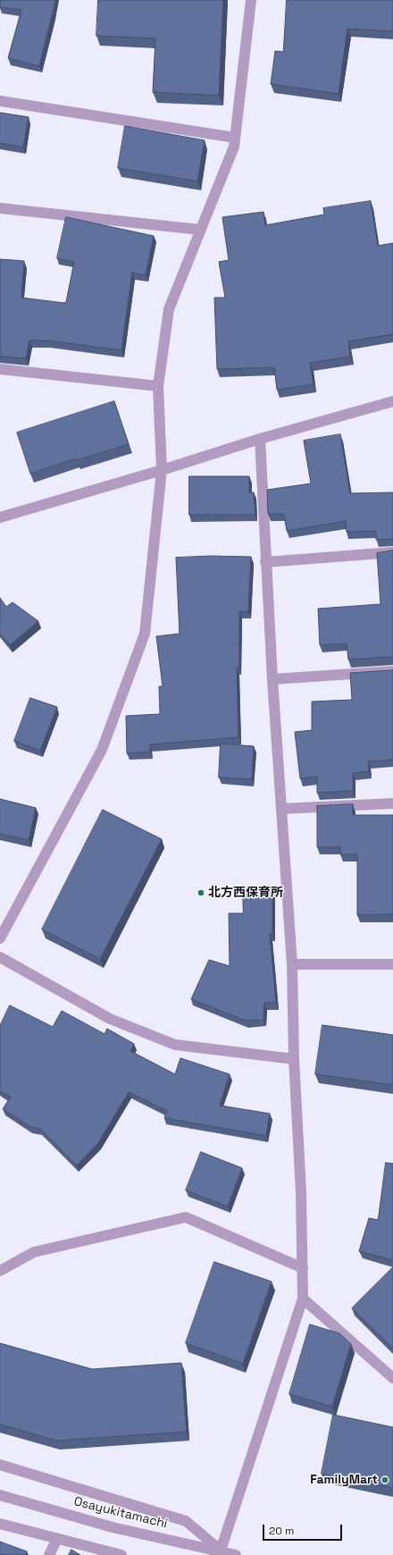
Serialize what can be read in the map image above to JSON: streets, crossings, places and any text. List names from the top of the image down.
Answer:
{
  "streets": {
    "street": ["Osayukitamachi"]
  },
  "places": ["北方西保育所", "FamilyMart"],
  "scale_bar": "20 m"
}
